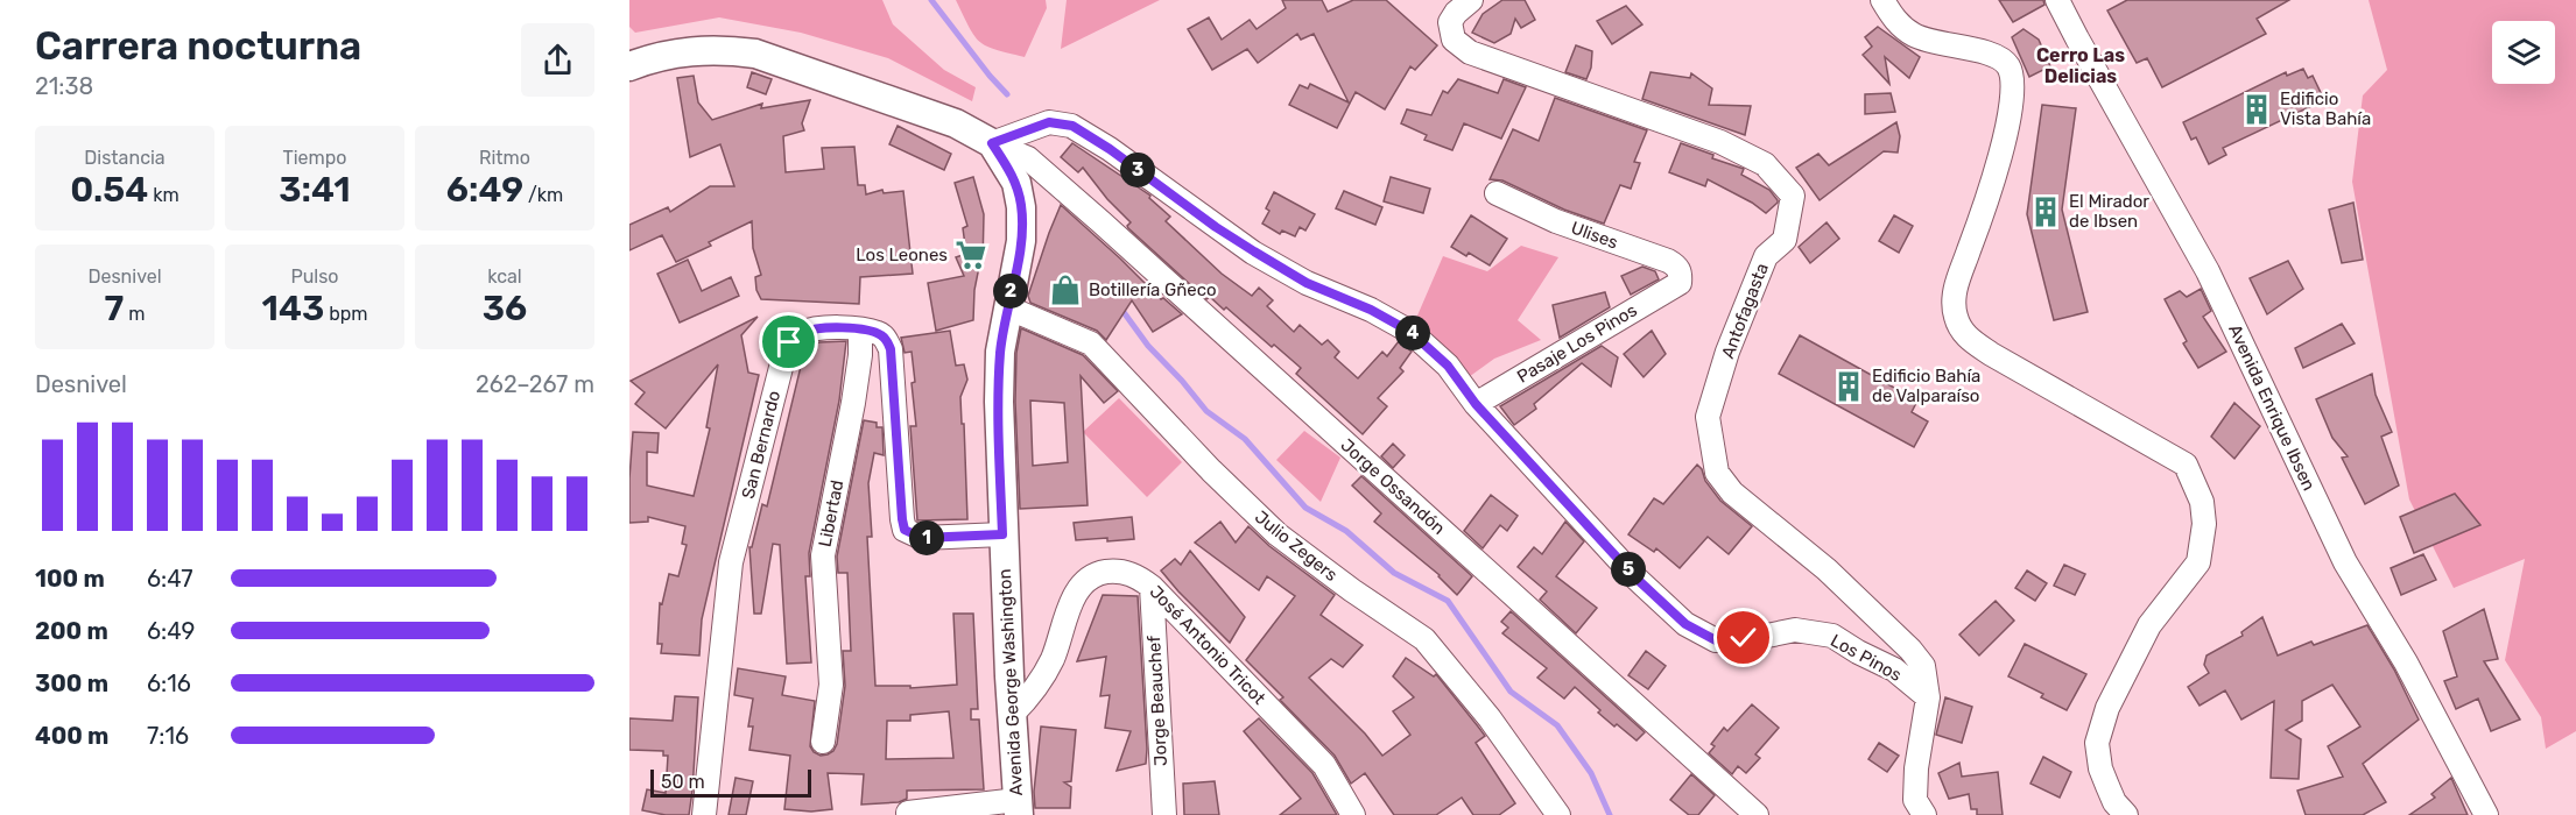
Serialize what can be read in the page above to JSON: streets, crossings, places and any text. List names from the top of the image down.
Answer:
{
  "streets": {
    "main road": ["Avenida George Washington"],
    "street": [
      "Ulises",
      "Antofagasta",
      "Pasaje Los Pinos",
      "Avenida Enrique Ibsen",
      "San Bernardo",
      "Jorge Ossandón",
      "Libertad",
      "Julio Zegers",
      "José Antonio Tricot",
      "Los Pinos",
      "Jorge Beauchef"
    ]
  },
  "crossings": [
    ["Ulises", "Pasaje Los Pinos"],
    ["Antofagasta", "Los Pinos"],
    ["Pasaje Los Pinos", "Los Pinos"],
    ["San Bernardo", "Libertad"],
    ["San Bernardo", "Avenida George Washington"],
    ["Jorge Ossandón", "Los Pinos"],
    ["Jorge Ossandón", "Avenida George Washington"],
    ["Julio Zegers", "Avenida George Washington"],
    ["José Antonio Tricot", "Avenida George Washington"],
    ["José Antonio Tricot", "Jorge Beauchef"],
    ["Los Pinos", "Avenida George Washington"]
  ],
  "districts": ["Cerro Las Delicias"],
  "places": {
    "building": ["Edificio Vista Bahía", "El Mirador de Ibsen", "Edificio Bahía de Valparaíso"],
    "supermarket": ["Los Leones"],
    "shop": ["Botillería Gñeco"]
  },
  "scale_bar": "50 m",
  "page": {
    "heading": ["Carrera nocturna", "21:38"],
    "stats": [
      ["Distancia", "0.54 km"],
      ["Tiempo", "3:41"],
      ["Ritmo", "6:49 /km"],
      ["Desnivel", "7 m"],
      ["Pulso", "143 bpm"],
      ["kcal", "36"]
    ],
    "pins": [
      "3",
      "2",
      "4",
      "1",
      "5"
    ],
    "chart": ["Desnivel", "262–267 m"],
    "list": [
      {
        "name": "100 m",
        "note": "6:47"
      },
      {
        "name": "200 m",
        "note": "6:49"
      },
      {
        "name": "300 m",
        "note": "6:16"
      },
      {
        "name": "400 m",
        "note": "7:16"
      }
    ],
    "scale": "50 m"
  }
}
